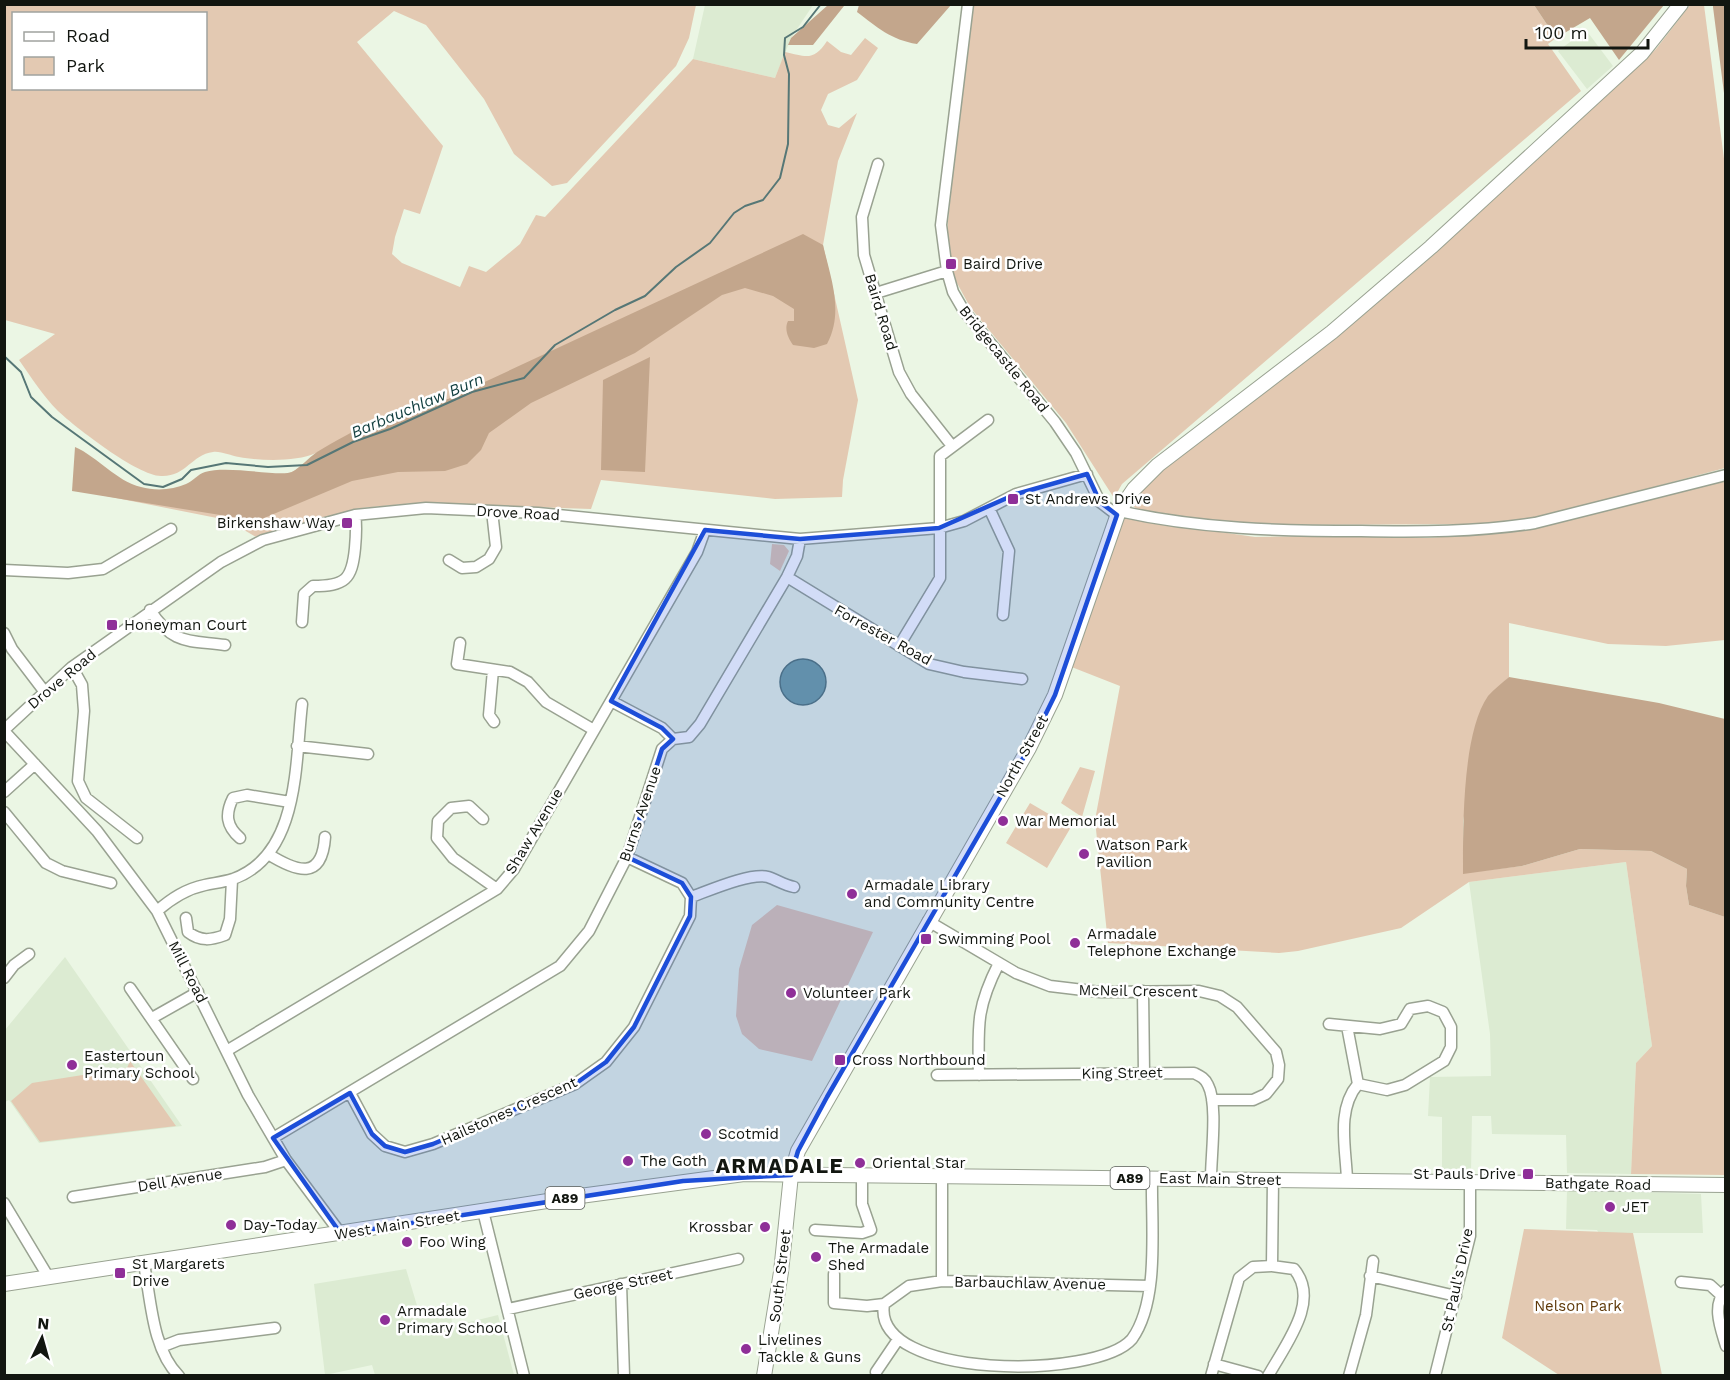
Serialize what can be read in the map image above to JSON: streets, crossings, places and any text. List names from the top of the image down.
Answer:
{
  "streets": {
    "main road": [
      "North Street",
      "A89",
      "East Main Street",
      "Bathgate Road",
      "West Main Street",
      "South Street"
    ],
    "street": [
      "Baird Road",
      "Bridgecastle Road",
      "Drove Road",
      "Forrester Road",
      "Burns Avenue",
      "Shaw Avenue",
      "Mill Road",
      "McNeil Crescent",
      "King Street",
      "Hailstones Crescent",
      "Dell Avenue",
      "St Paul's Drive",
      "Barbauchlaw Avenue",
      "George Street"
    ]
  },
  "crossings": [
    ["Bridgecastle Road", "Drove Road"],
    ["Bridgecastle Road", "North Street"],
    ["Drove Road", "Burns Avenue"],
    ["Drove Road", "Shaw Avenue"],
    ["Drove Road", "Mill Road"],
    ["Forrester Road", "Burns Avenue"],
    ["North Street", "McNeil Crescent"],
    ["North Street", "East Main Street"],
    ["North Street", "West Main Street"],
    ["North Street", "South Street"],
    ["Burns Avenue", "Mill Road"],
    ["Burns Avenue", "Hailstones Crescent"],
    ["Shaw Avenue", "Mill Road"],
    ["Mill Road", "Dell Avenue"],
    ["Mill Road", "West Main Street"],
    ["McNeil Crescent", "King Street"],
    ["East Main Street", "Bathgate Road"],
    ["East Main Street", "West Main Street"],
    ["East Main Street", "South Street"],
    ["East Main Street", "St Paul's Drive"],
    ["East Main Street", "Barbauchlaw Avenue"],
    ["Bathgate Road", "St Paul's Drive"],
    ["West Main Street", "South Street"]
  ],
  "districts": ["ARMADALE"],
  "water": ["Barbauchlaw Burn"],
  "parks": ["Nelson Park"],
  "places": {
    "transit": [
      "Baird Drive",
      "St Andrews Drive",
      "Birkenshaw Way",
      "Honeyman Court",
      "Swimming Pool",
      "Cross Northbound",
      "St Pauls Drive",
      "St Margarets Drive"
    ],
    "other": [
      "War Memorial",
      "Watson Park Pavilion",
      "Armadale Library and Community Centre",
      "Armadale Telephone Exchange",
      "Volunteer Park",
      "Eastertoun Primary School",
      "Scotmid",
      "The Goth",
      "Oriental Star",
      "JET",
      "Day-Today",
      "Krossbar",
      "Foo Wing",
      "The Armadale Shed",
      "Armadale Primary School",
      "Livelines Tackle & Guns"
    ]
  },
  "legend": ["Road", "Park"],
  "scale_bar": "100 m",
  "north": "top"
}
